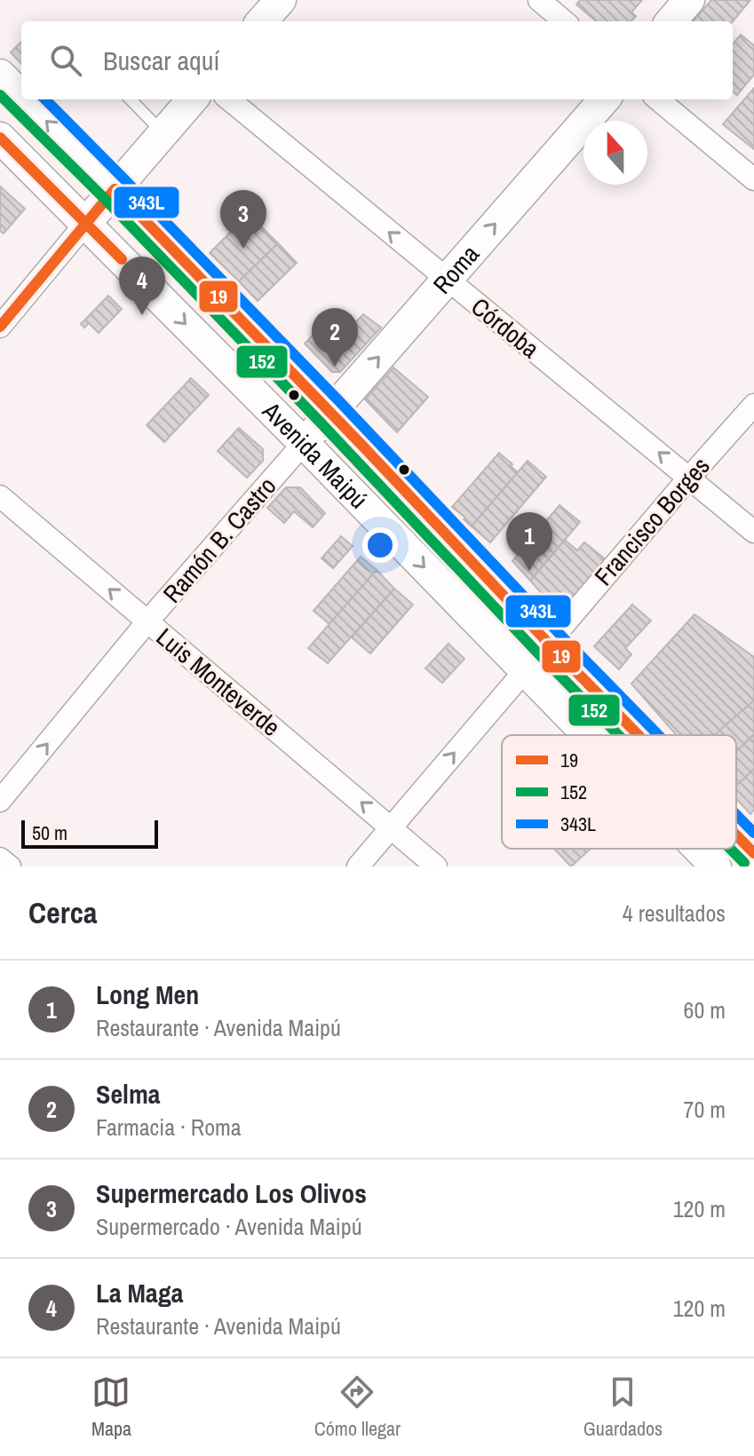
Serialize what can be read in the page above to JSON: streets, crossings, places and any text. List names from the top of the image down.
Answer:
{
  "streets": {
    "main road": ["Roma", "Avenida Maipú"],
    "street": [
      "Córdoba",
      "Francisco Borges",
      "Ramón B. Castro",
      "Luis Monteverde"
    ]
  },
  "crossings": [
    ["Roma", "Córdoba"],
    ["Roma", "Avenida Maipú"],
    ["Roma", "Ramón B. Castro"],
    ["Córdoba", "Francisco Borges"],
    ["Avenida Maipú", "Francisco Borges"],
    ["Avenida Maipú", "Ramón B. Castro"],
    ["Francisco Borges", "Luis Monteverde"],
    ["Ramón B. Castro", "Luis Monteverde"]
  ],
  "one_way": [
    "Roma",
    "Córdoba",
    "Ramón B. Castro",
    "Luis Monteverde"
  ],
  "lines": ["transit line 152", "transit line 343L", "transit line 19"],
  "legend": ["19", "152", "343L"],
  "scale_bar": "50 m",
  "north": "top",
  "page": {
    "search": "Buscar aquí",
    "pins": [
      "3",
      "4",
      "2",
      "1"
    ],
    "scale": "50 m",
    "heading": ["Cerca", "4 resultados"],
    "list": [
      {
        "mark": "1",
        "name": "Long Men",
        "note": "Restaurante · Avenida Maipú",
        "value": "60 m"
      },
      {
        "mark": "2",
        "name": "Selma",
        "note": "Farmacia · Roma",
        "value": "70 m"
      },
      {
        "mark": "3",
        "name": "Supermercado Los Olivos",
        "note": "Supermercado · Avenida Maipú",
        "value": "120 m"
      },
      {
        "mark": "4",
        "name": "La Maga",
        "note": "Restaurante · Avenida Maipú",
        "value": "120 m"
      }
    ],
    "nav": ["Mapa", "Cómo llegar", "Guardados"]
  }
}
